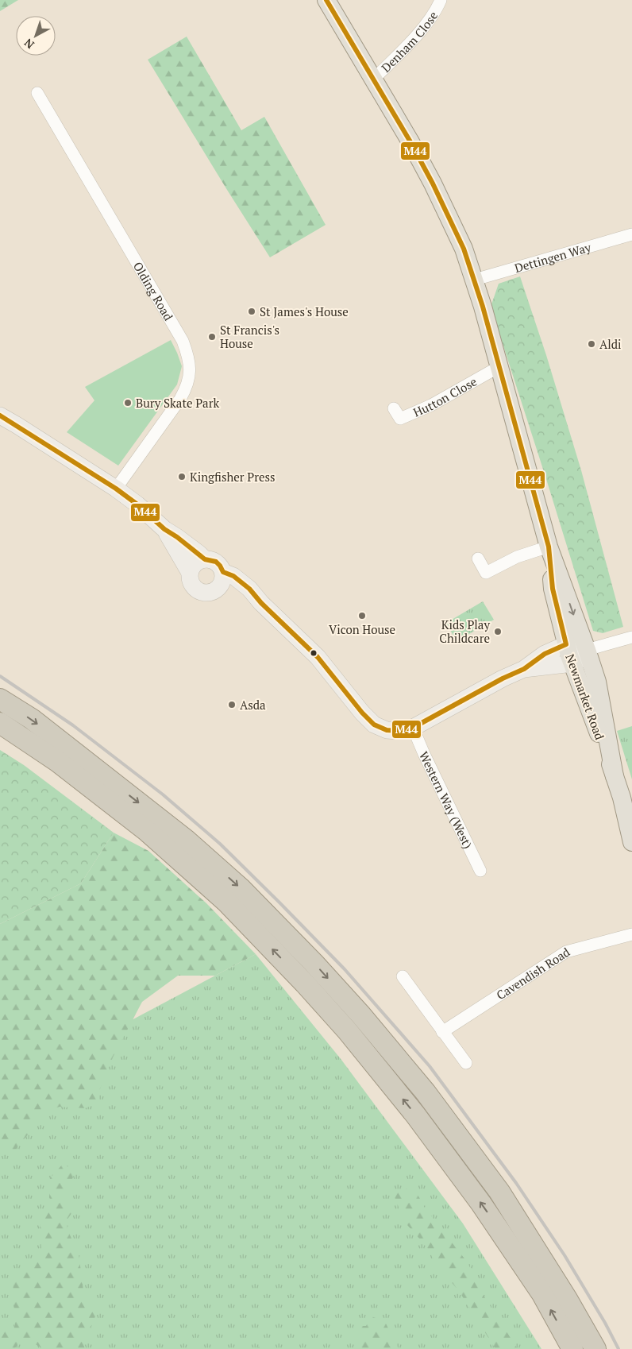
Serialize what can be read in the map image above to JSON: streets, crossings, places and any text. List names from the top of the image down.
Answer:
{
  "streets": {
    "main road": ["Newmarket Road"],
    "street": [
      "Denham Close",
      "Dettingen Way",
      "Olding Road",
      "Hutton Close",
      "Western Way (West)",
      "Cavendish Road"
    ]
  },
  "crossings": [
    ["Denham Close", "Newmarket Road"],
    ["Dettingen Way", "Newmarket Road"],
    ["Hutton Close", "Newmarket Road"]
  ],
  "places": [
    "St James's House",
    "St Francis's House",
    "Aldi",
    "Bury Skate Park",
    "Kingfisher Press",
    "Vicon House",
    "Kids Play Childcare",
    "Asda"
  ],
  "lines": ["transit line M44"],
  "north": "bottom left"
}
